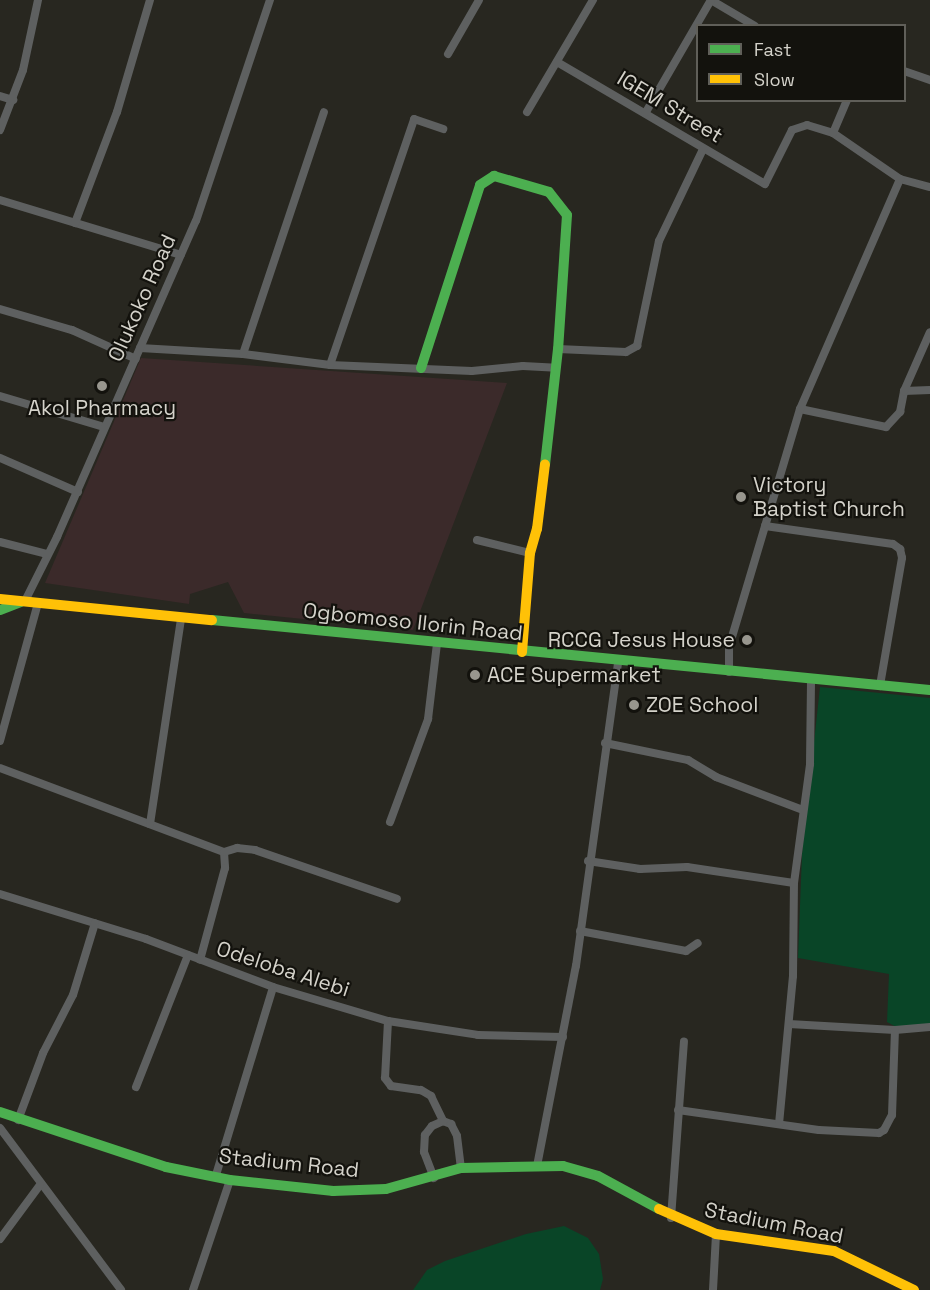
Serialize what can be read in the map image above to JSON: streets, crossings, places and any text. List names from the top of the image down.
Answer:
{
  "streets": {
    "main road": ["Ogbomoso Ilorin Road", "Stadium Road"],
    "street": ["IGEM Street", "Olukoko Road", "Odeloba Alebi"]
  },
  "crossings": [
    ["Olukoko Road", "Ogbomoso Ilorin Road"]
  ],
  "places": [
    "Akol Pharmacy",
    "Victory Baptist Church",
    "RCCG Jesus House",
    "ACE Supermarket",
    "ZOE School"
  ],
  "legend": ["Fast", "Slow"]
}
